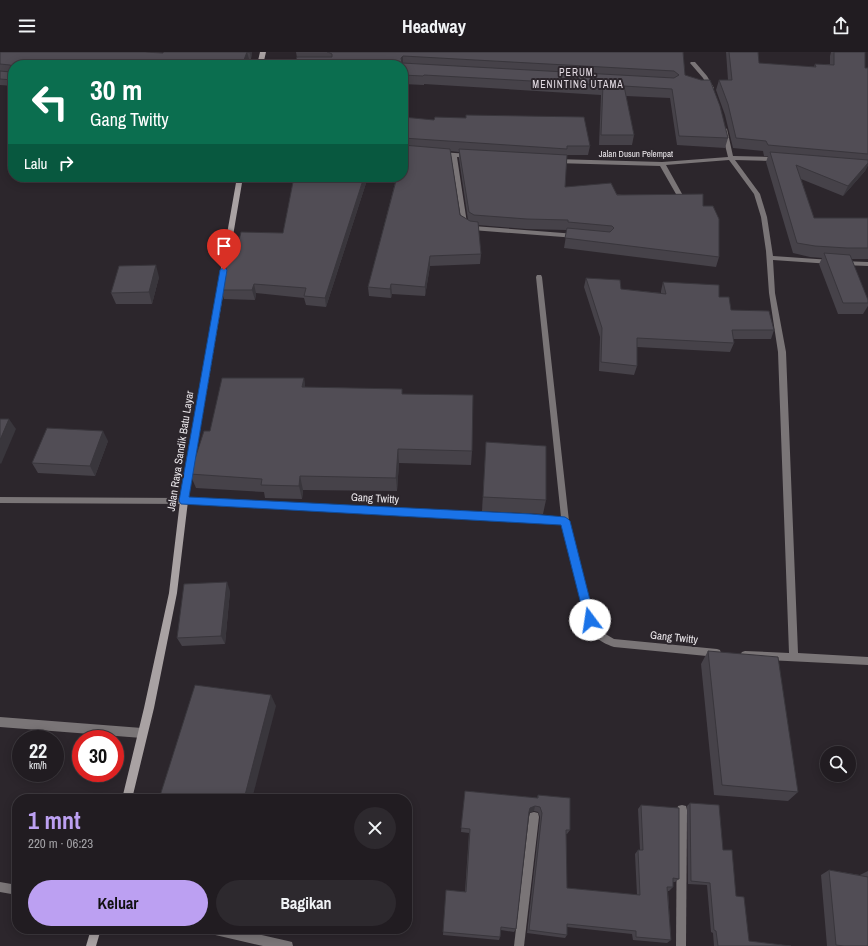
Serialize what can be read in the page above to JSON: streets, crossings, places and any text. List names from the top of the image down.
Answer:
{
  "streets": {
    "main road": ["Jalan Raya Sandik Batu Layar"],
    "street": ["Jalan Dusun Pelempat", "Gang Twitty"]
  },
  "crossings": [
    ["Jalan Raya Sandik Batu Layar", "Gang Twitty"]
  ],
  "districts": ["PERUM. MENINTING UTAMA"],
  "page": {
    "header": "Headway",
    "turn": ["30 m", "Gang Twitty"],
    "then": "Lalu",
    "speed": "22 km/h",
    "limit": "30",
    "heading": ["1 mnt", "220 m · 06:23"],
    "buttons": ["Keluar", "Bagikan"]
  }
}
